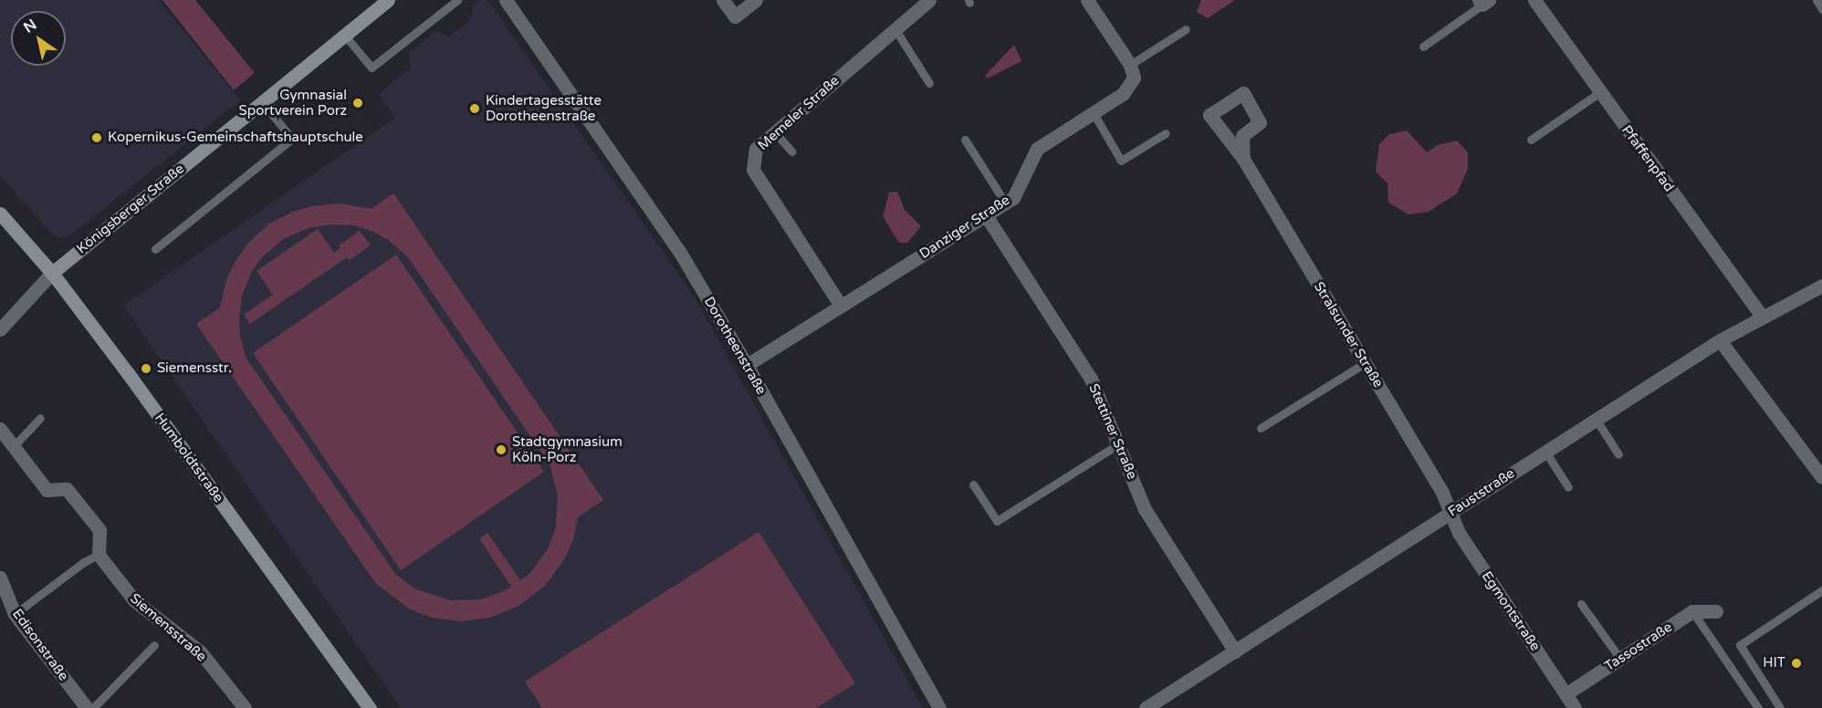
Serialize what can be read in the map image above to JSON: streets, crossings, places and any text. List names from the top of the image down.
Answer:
{
  "streets": {
    "street": [
      "Memeler Straße",
      "Pfaffenpfad",
      "Königsberger Straße",
      "Danziger Straße",
      "Stralsunder Straße",
      "Dorotheenstraße",
      "Stettiner Straße",
      "Humboldtstraße",
      "Fauststraße",
      "Egmontstraße",
      "Siemensstraße",
      "Edisonstraße",
      "Tassostraße"
    ]
  },
  "crossings": [
    ["Memeler Straße", "Danziger Straße"],
    ["Pfaffenpfad", "Fauststraße"],
    ["Königsberger Straße", "Humboldtstraße"],
    ["Danziger Straße", "Dorotheenstraße"],
    ["Danziger Straße", "Stettiner Straße"],
    ["Stralsunder Straße", "Fauststraße"],
    ["Stralsunder Straße", "Egmontstraße"],
    ["Stettiner Straße", "Fauststraße"],
    ["Fauststraße", "Egmontstraße"],
    ["Egmontstraße", "Tassostraße"]
  ],
  "places": [
    "Gymnasial Sportverein Porz",
    "Kindertagesstätte Dorotheenstraße",
    "Kopernikus-Gemeinschaftshauptschule",
    "Siemensstr.",
    "Stadtgymnasium Köln-Porz",
    "HIT"
  ],
  "north": "top left"
}
